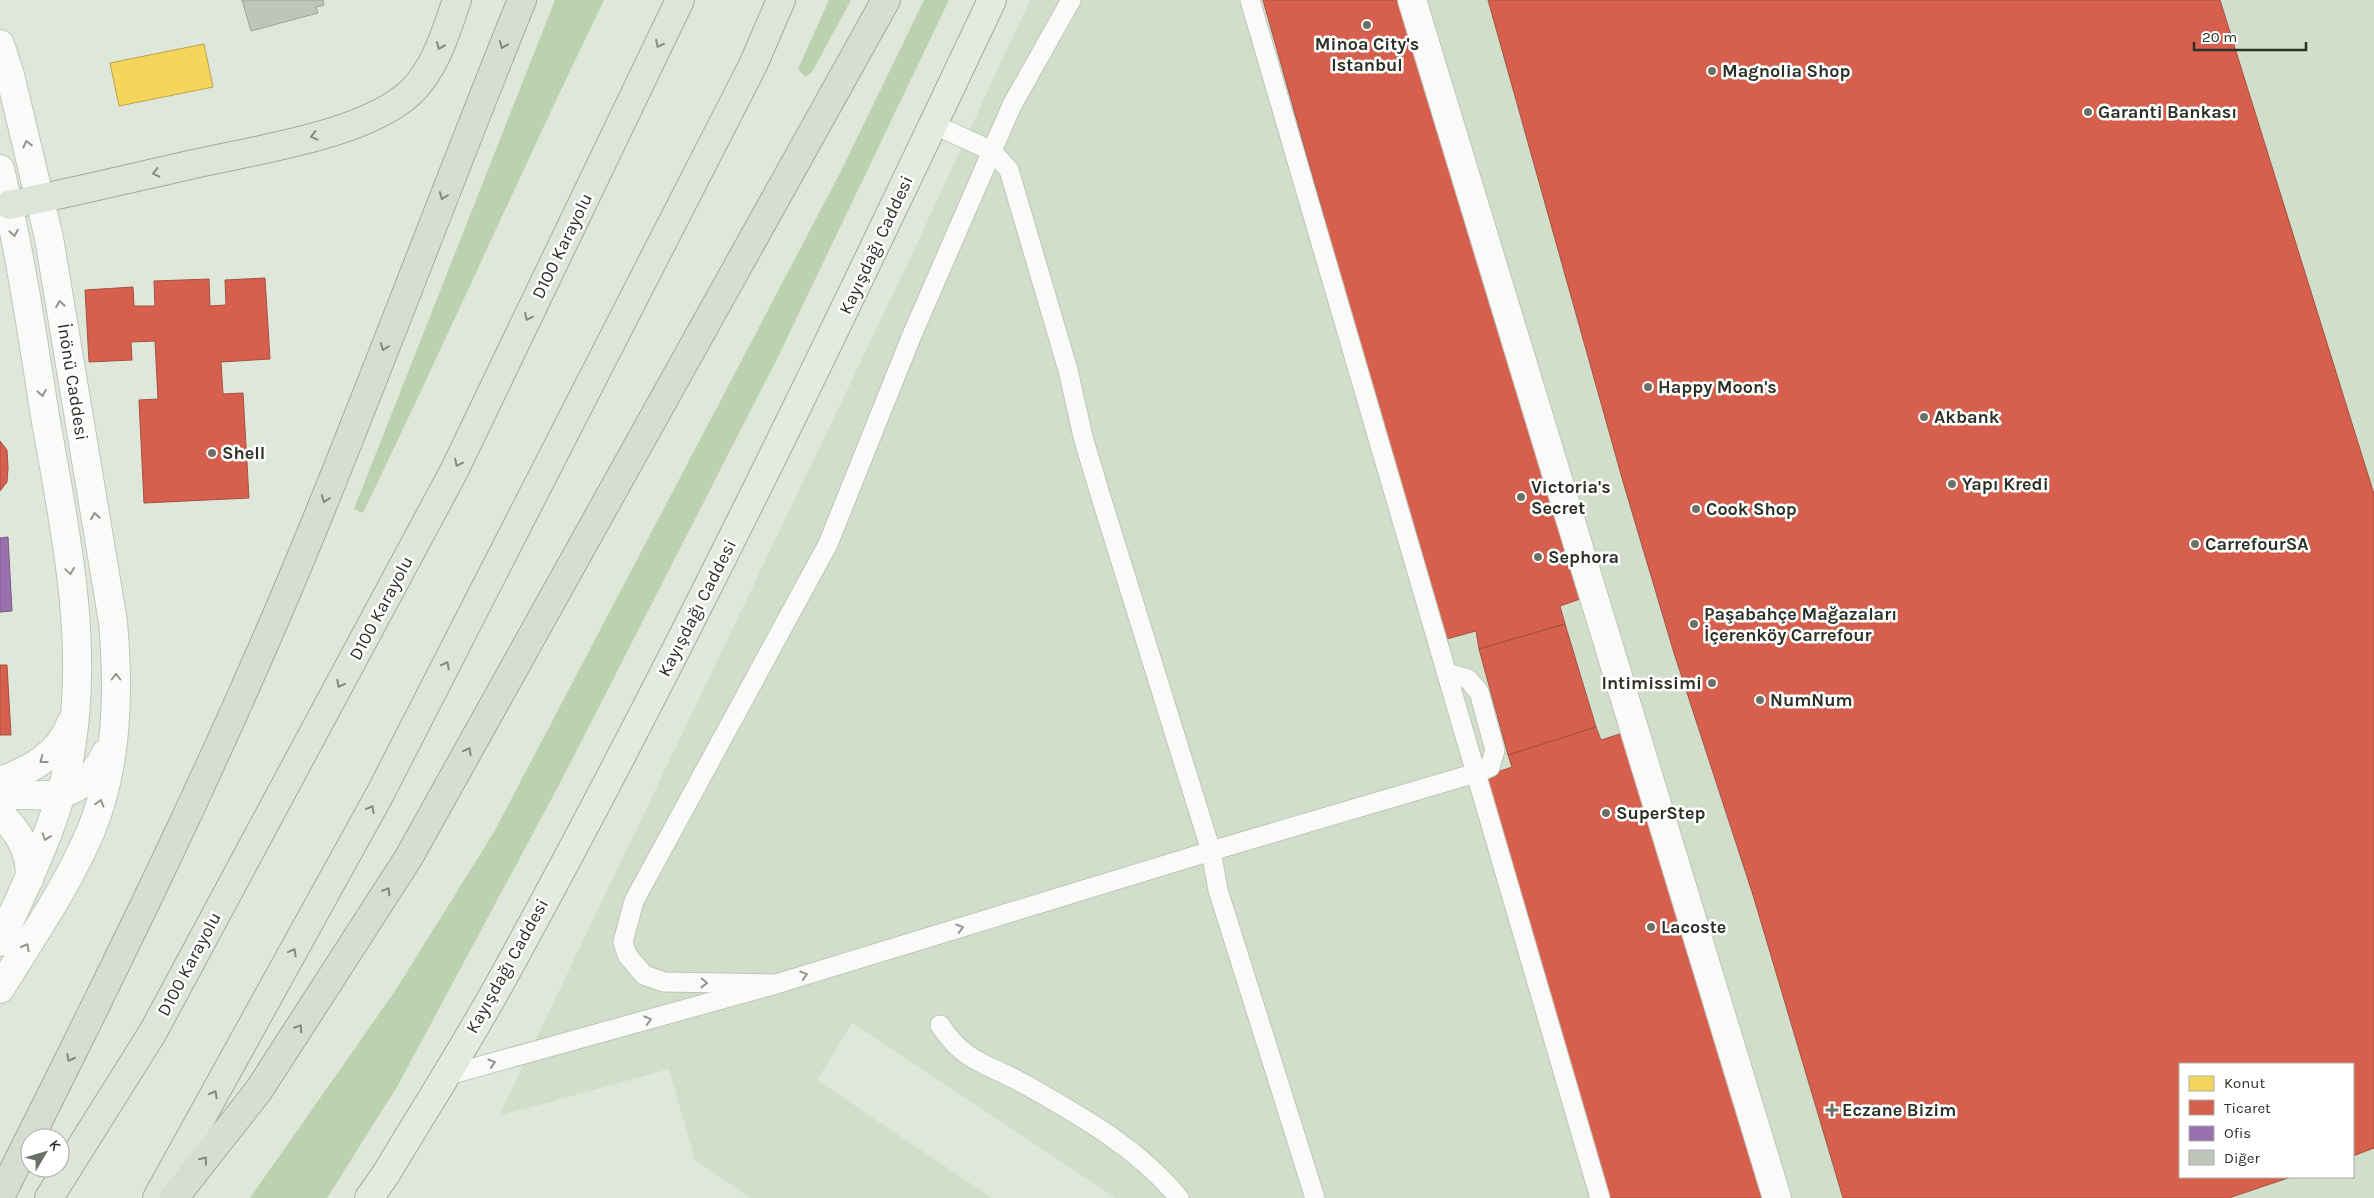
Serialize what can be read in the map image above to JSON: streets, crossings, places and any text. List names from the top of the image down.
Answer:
{
  "streets": {
    "highway": ["D100 Karayolu"],
    "main road": ["Kayışdağı Caddesi", "İnönü Caddesi"]
  },
  "places": {
    "other": [
      "Minoa City's Istanbul",
      "Magnolia Shop",
      "Garanti Bankası",
      "Happy Moon's",
      "Akbank",
      "Shell",
      "Yapı Kredi",
      "Victoria's Secret",
      "Cook Shop",
      "CarrefourSA",
      "Sephora",
      "Paşabahçe Mağazaları İçerenköy Carrefour",
      "Intimissimi",
      "NumNum",
      "SuperStep",
      "Lacoste"
    ],
    "health": ["Eczane Bizim"]
  },
  "legend": [
    "Konut",
    "Ticaret",
    "Ofis",
    "Diğer"
  ],
  "scale_bar": "20 m",
  "north": "top right"
}
